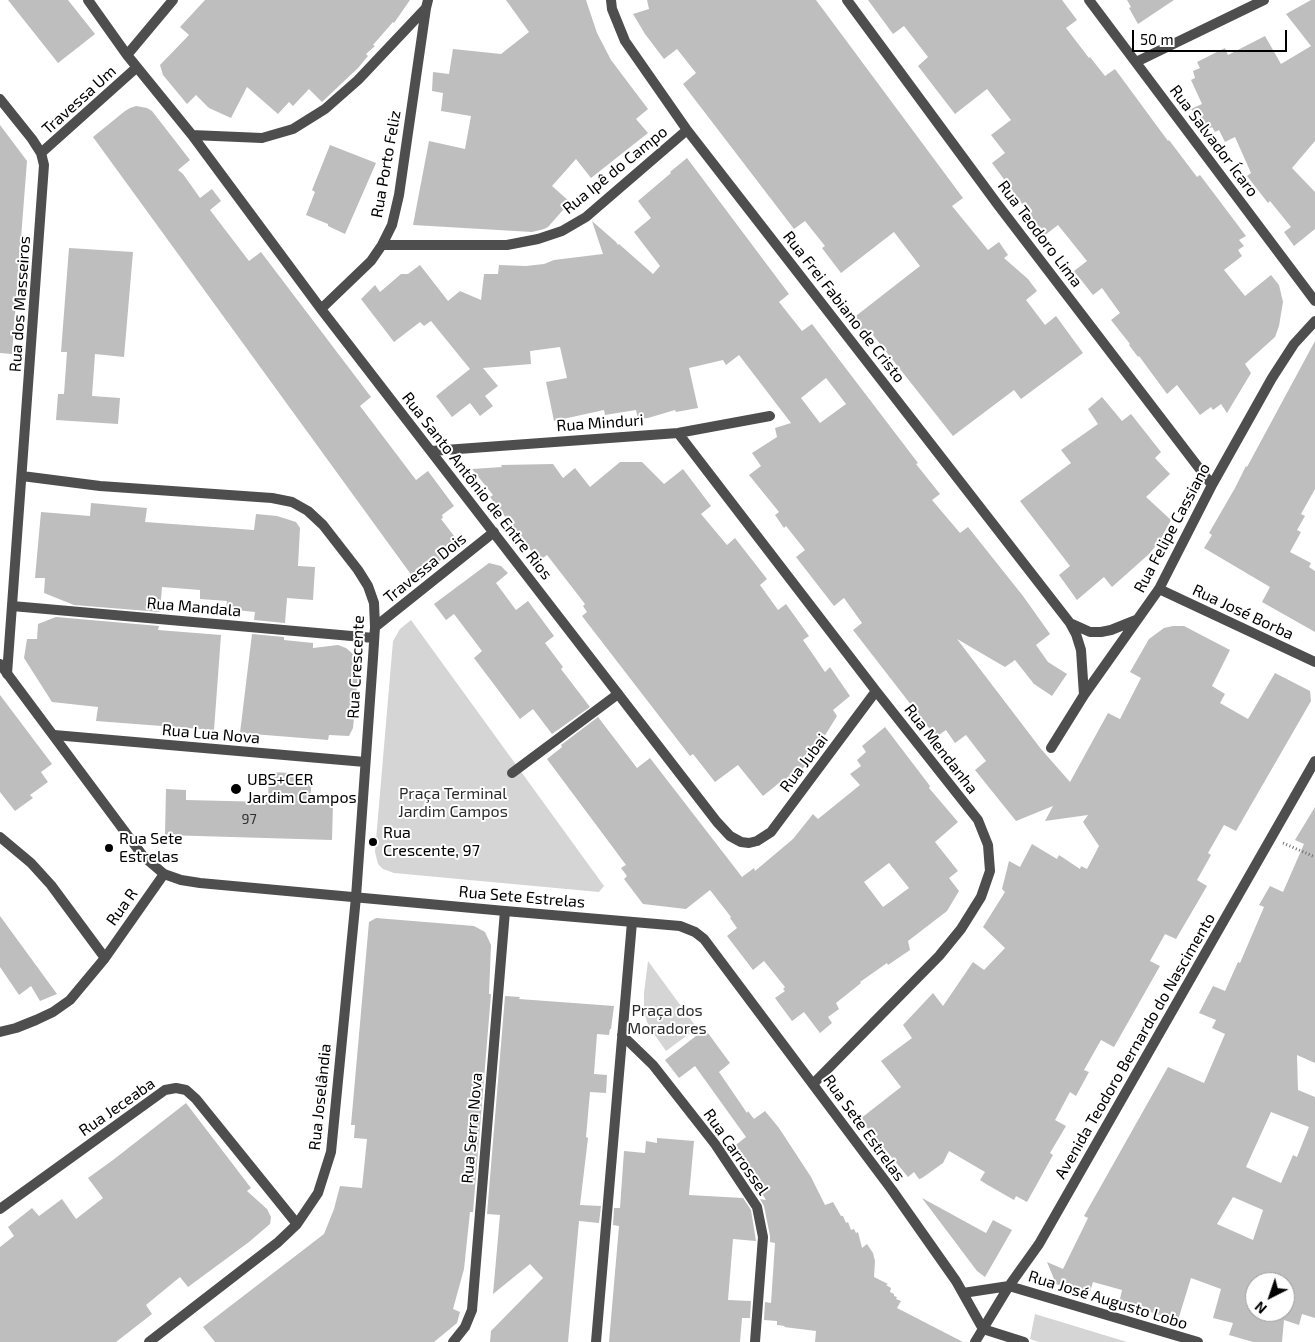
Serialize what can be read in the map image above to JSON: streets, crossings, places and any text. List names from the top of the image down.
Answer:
{
  "streets": {
    "street": [
      "Travessa Um",
      "Rua Salvador Ícaro",
      "Rua Porto Feliz",
      "Rua Ipê do Campo",
      "Rua Teodoro Lima",
      "Rua dos Masseiros",
      "Rua Frei Fabiano de Cristo",
      "Rua Minduri",
      "Rua Santo Antônio de Entre Rios",
      "Rua Felipe Cassiano",
      "Travessa Dois",
      "Rua Mandala",
      "Rua José Borba",
      "Rua Crescente",
      "Rua Lua Nova",
      "Rua Mendanha",
      "Rua Jubai",
      "Rua Sete Estrelas",
      "Rua R",
      "Avenida Teodoro Bernardo do Nascimento",
      "Rua Joselândia",
      "Rua Jeceaba",
      "Rua Serra Nova",
      "Rua Carrossel",
      "Rua José Augusto Lobo"
    ]
  },
  "crossings": [
    ["Travessa Um", "Rua dos Masseiros"],
    ["Travessa Um", "Rua Santo Antônio de Entre Rios"],
    ["Rua Porto Feliz", "Rua Ipê do Campo"],
    ["Rua Porto Feliz", "Rua Santo Antônio de Entre Rios"],
    ["Rua Ipê do Campo", "Rua Frei Fabiano de Cristo"],
    ["Rua Teodoro Lima", "Rua Felipe Cassiano"],
    ["Rua dos Masseiros", "Rua Mandala"],
    ["Rua dos Masseiros", "Rua Crescente"],
    ["Rua dos Masseiros", "Rua Sete Estrelas"],
    ["Rua Frei Fabiano de Cristo", "Rua Felipe Cassiano"],
    ["Rua Minduri", "Rua Santo Antônio de Entre Rios"],
    ["Rua Minduri", "Rua Mendanha"],
    ["Rua Santo Antônio de Entre Rios", "Travessa Dois"],
    ["Rua Santo Antônio de Entre Rios", "Rua Jubai"],
    ["Rua Felipe Cassiano", "Rua José Borba"],
    ["Travessa Dois", "Rua Crescente"],
    ["Rua Mandala", "Rua Crescente"],
    ["Rua Crescente", "Rua Lua Nova"],
    ["Rua Crescente", "Rua Sete Estrelas"],
    ["Rua Crescente", "Rua Joselândia"],
    ["Rua Lua Nova", "Rua Sete Estrelas"],
    ["Rua Mendanha", "Rua Jubai"],
    ["Rua Mendanha", "Rua Sete Estrelas"],
    ["Rua Sete Estrelas", "Rua R"],
    ["Rua Sete Estrelas", "Avenida Teodoro Bernardo do Nascimento"],
    ["Rua Sete Estrelas", "Rua Joselândia"],
    ["Rua Sete Estrelas", "Rua Serra Nova"],
    ["Avenida Teodoro Bernardo do Nascimento", "Rua José Augusto Lobo"],
    ["Rua Joselândia", "Rua Jeceaba"]
  ],
  "parks": ["Praça Terminal Jardim Campos", "Praça dos Moradores"],
  "places": ["UBS+CER Jardim Campos", "Rua Crescente, 97", "Rua Sete Estrelas"],
  "house_numbers": ["97"],
  "scale_bar": "50 m",
  "north": "bottom left"
}
